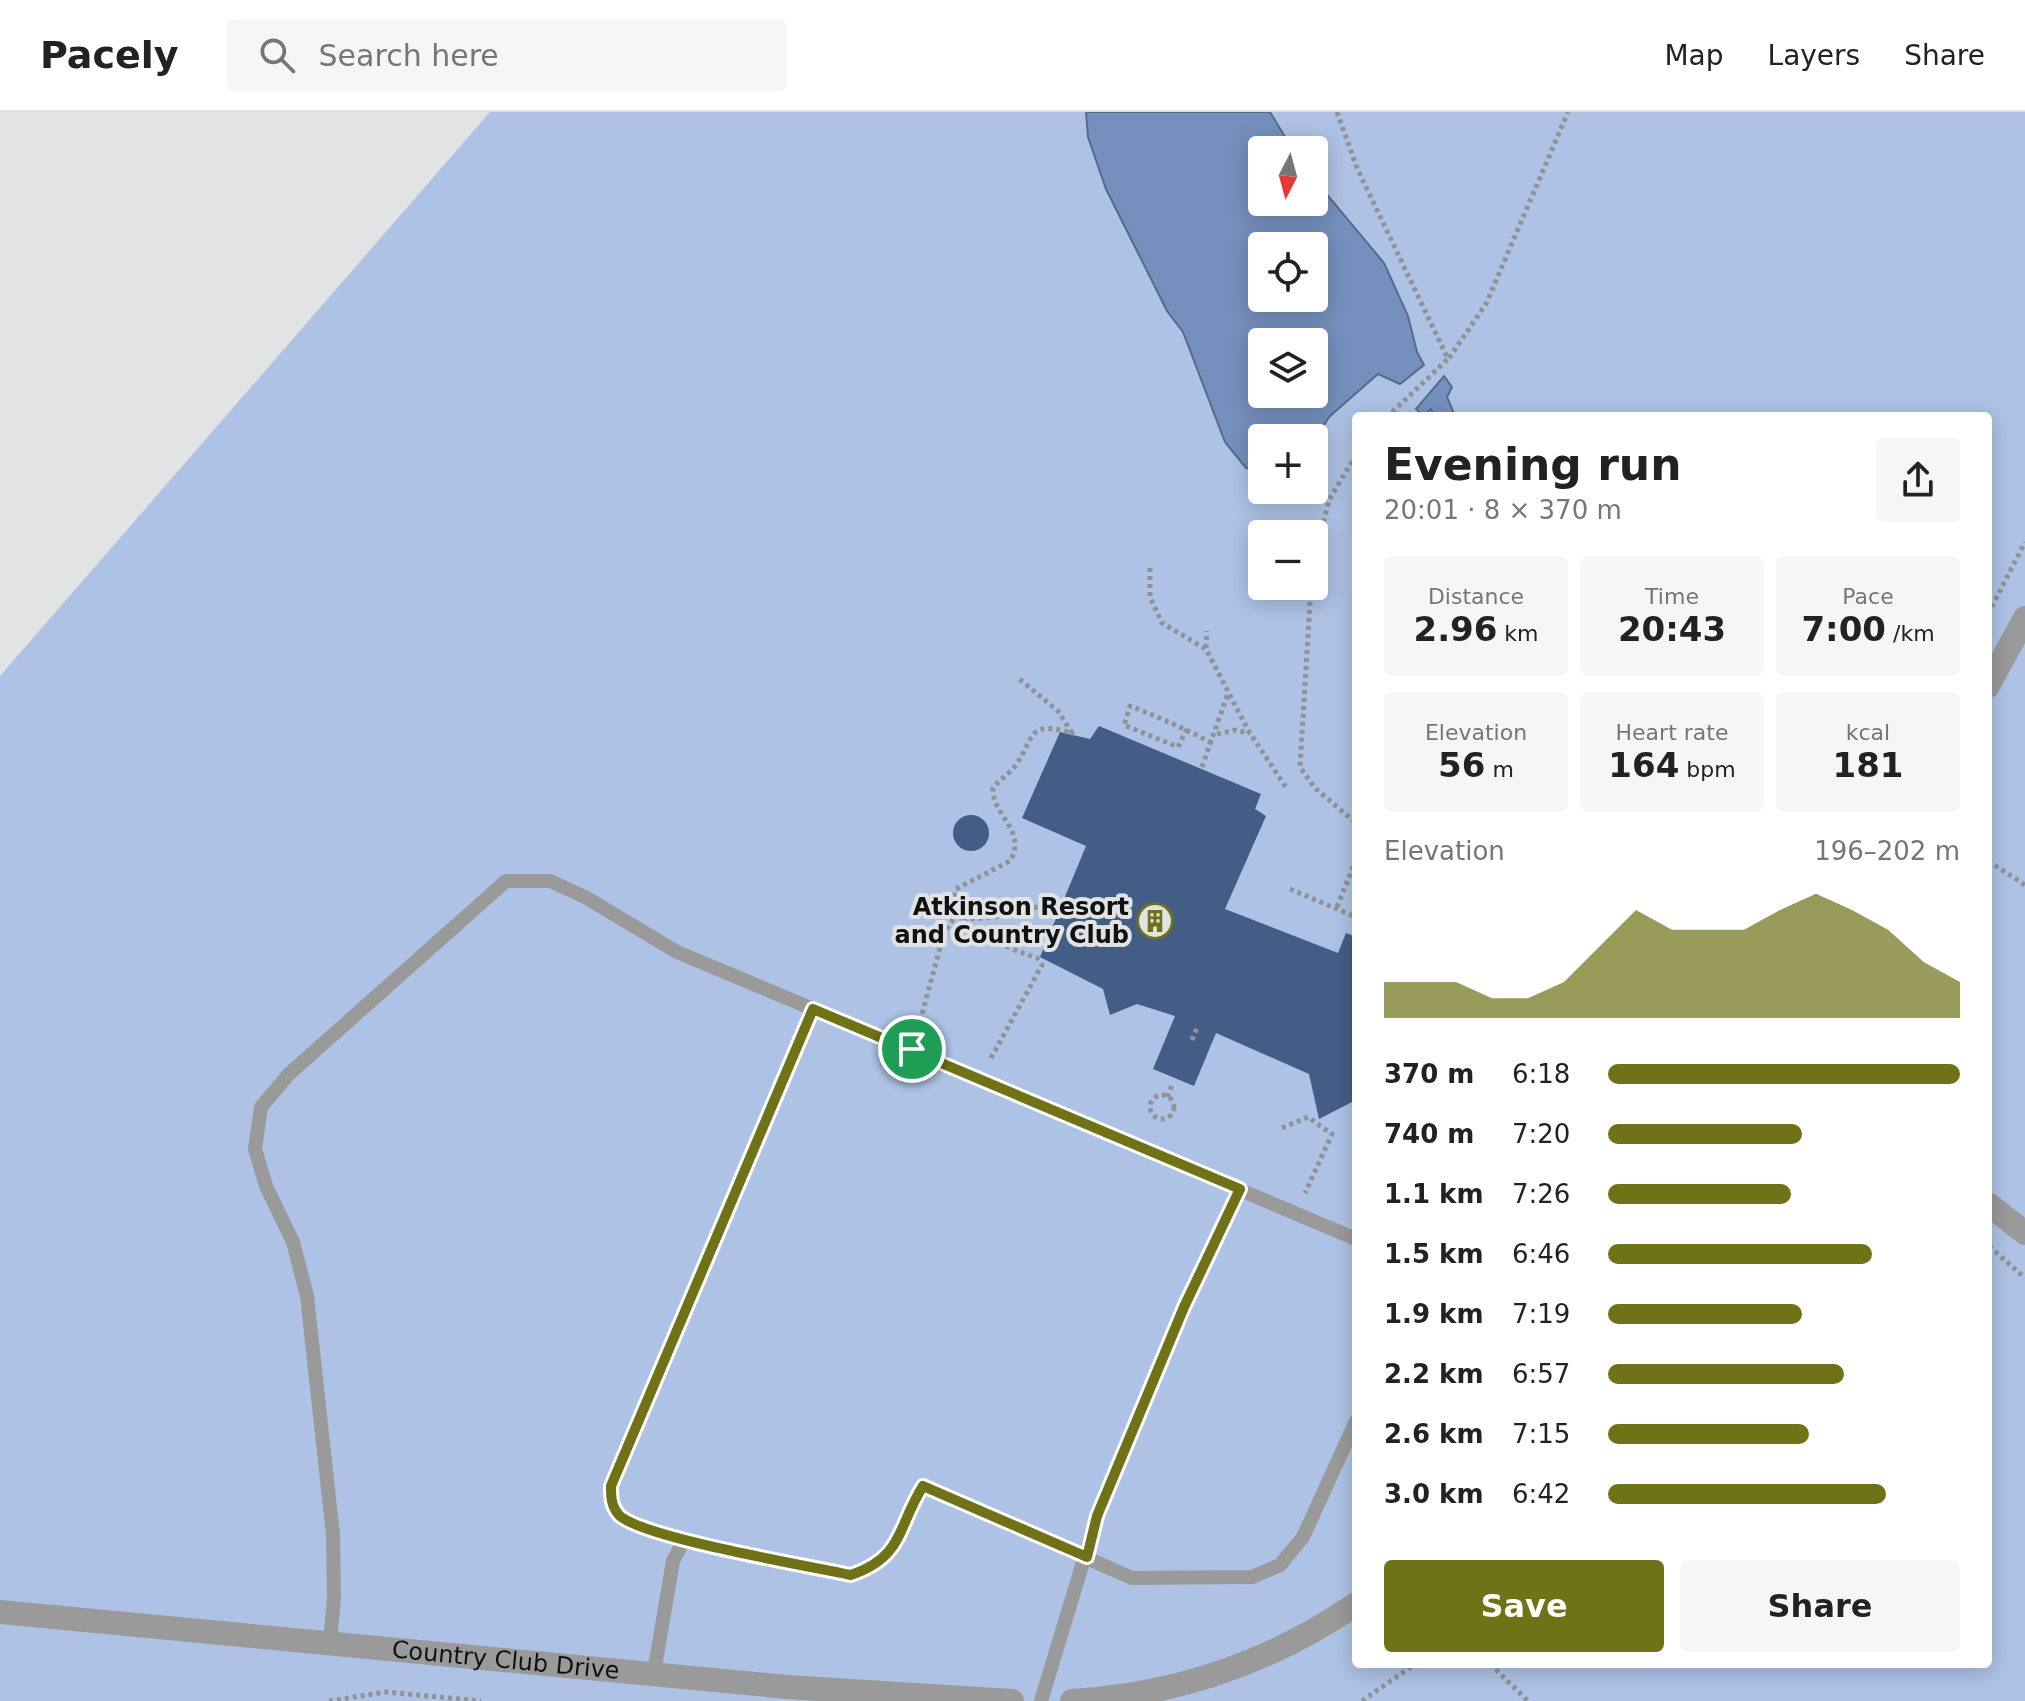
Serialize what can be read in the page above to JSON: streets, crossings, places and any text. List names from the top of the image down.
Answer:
{
  "streets": {
    "street": ["Country Club Drive"]
  },
  "places": {
    "building": ["Atkinson Resort and Country Club"]
  },
  "north": "bottom",
  "page": {
    "header": "Pacely",
    "search": "Search here",
    "nav": ["Map", "Layers", "Share"],
    "map_buttons": ["+", "−"],
    "heading": ["Evening run", "20:01 · 8 × 370 m"],
    "stats": [
      ["Distance", "2.96 km"],
      ["Time", "20:43"],
      ["Pace", "7:00 /km"],
      ["Elevation", "56 m"],
      ["Heart rate", "164 bpm"],
      ["kcal", "181"]
    ],
    "chart": ["Elevation", "196–202 m"],
    "list": [
      {
        "name": "370 m",
        "note": "6:18"
      },
      {
        "name": "740 m",
        "note": "7:20"
      },
      {
        "name": "1.1 km",
        "note": "7:26"
      },
      {
        "name": "1.5 km",
        "note": "6:46"
      },
      {
        "name": "1.9 km",
        "note": "7:19"
      },
      {
        "name": "2.2 km",
        "note": "6:57"
      },
      {
        "name": "2.6 km",
        "note": "7:15"
      },
      {
        "name": "3.0 km",
        "note": "6:42"
      }
    ],
    "buttons": ["Save", "Share"]
  }
}
